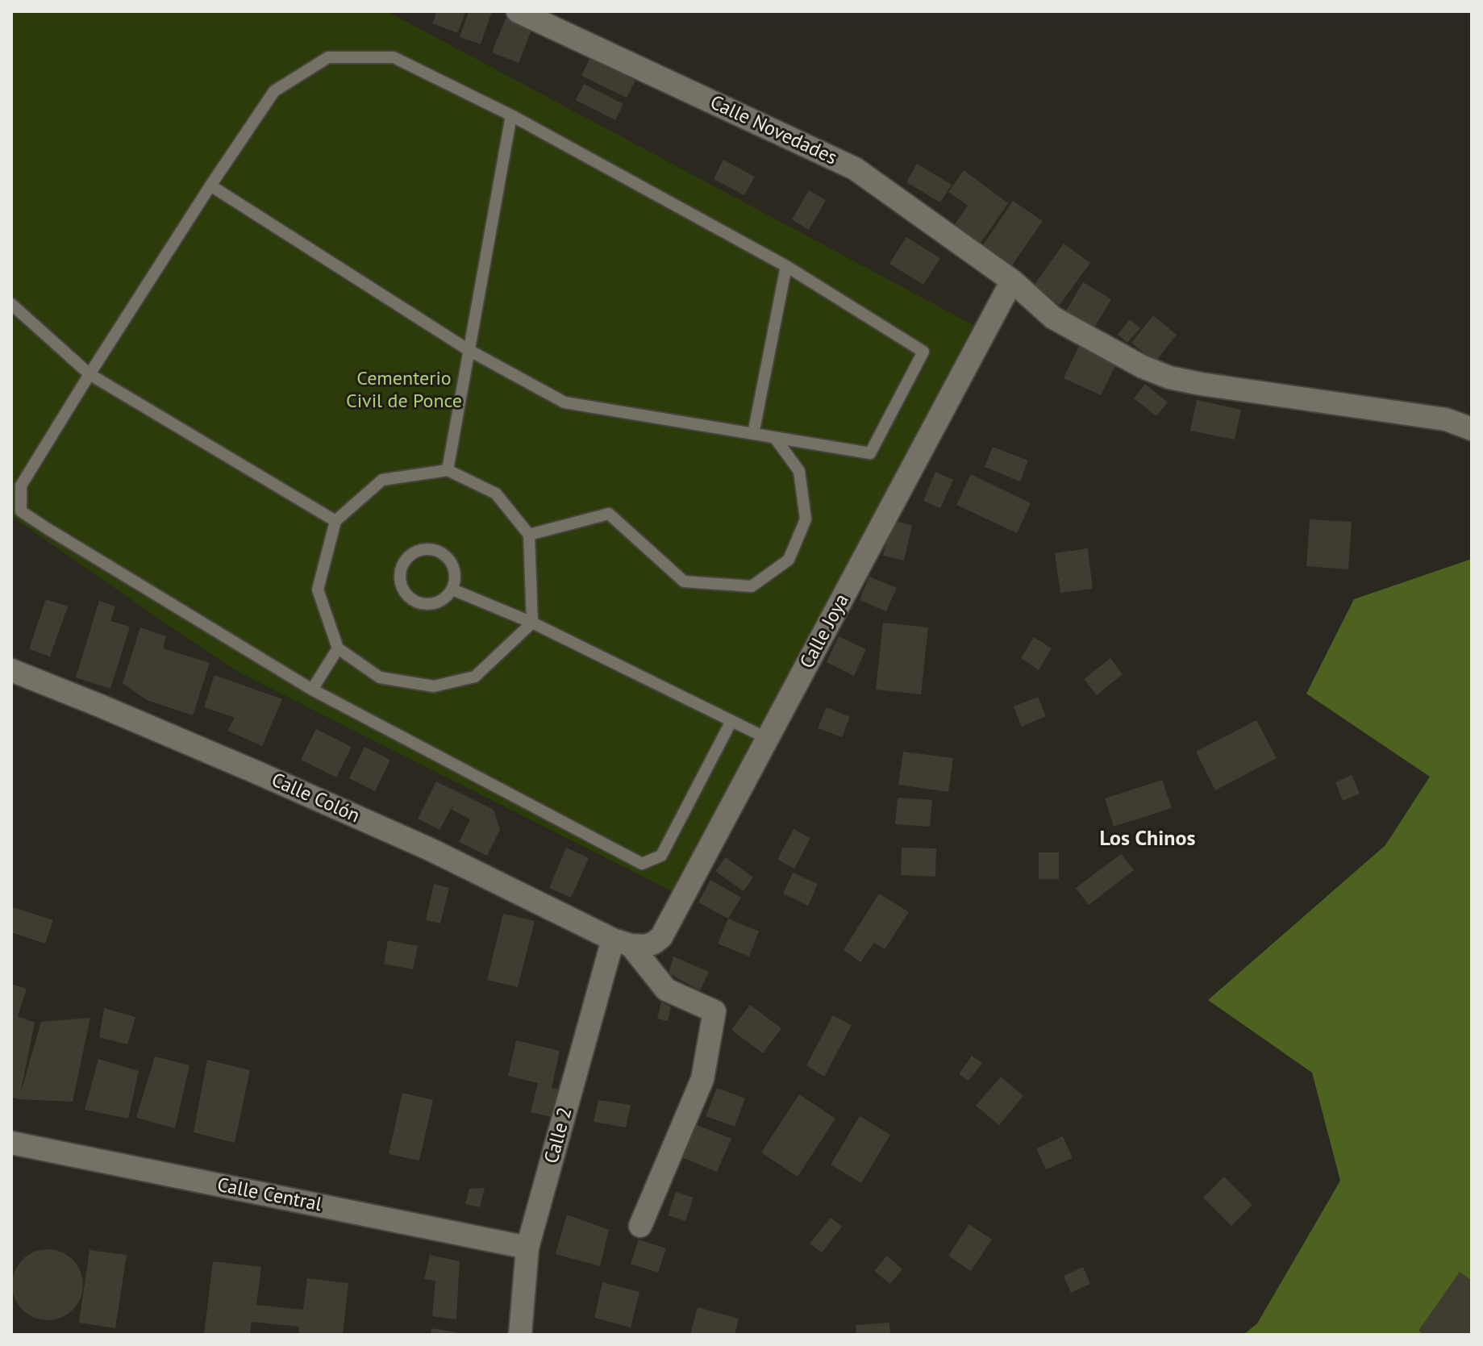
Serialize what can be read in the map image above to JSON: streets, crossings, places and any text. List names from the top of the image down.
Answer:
{
  "streets": {
    "street": [
      "Calle Novedades",
      "Calle Joya",
      "Calle Colón",
      "Calle 2",
      "Calle Central"
    ]
  },
  "crossings": [
    ["Calle Novedades", "Calle Joya"],
    ["Calle Joya", "Calle Colón"],
    ["Calle Joya", "Calle 2"],
    ["Calle Colón", "Calle 2"],
    ["Calle 2", "Calle Central"]
  ],
  "districts": ["Los Chinos"],
  "parks": ["Cementerio Civil de Ponce"]
}
